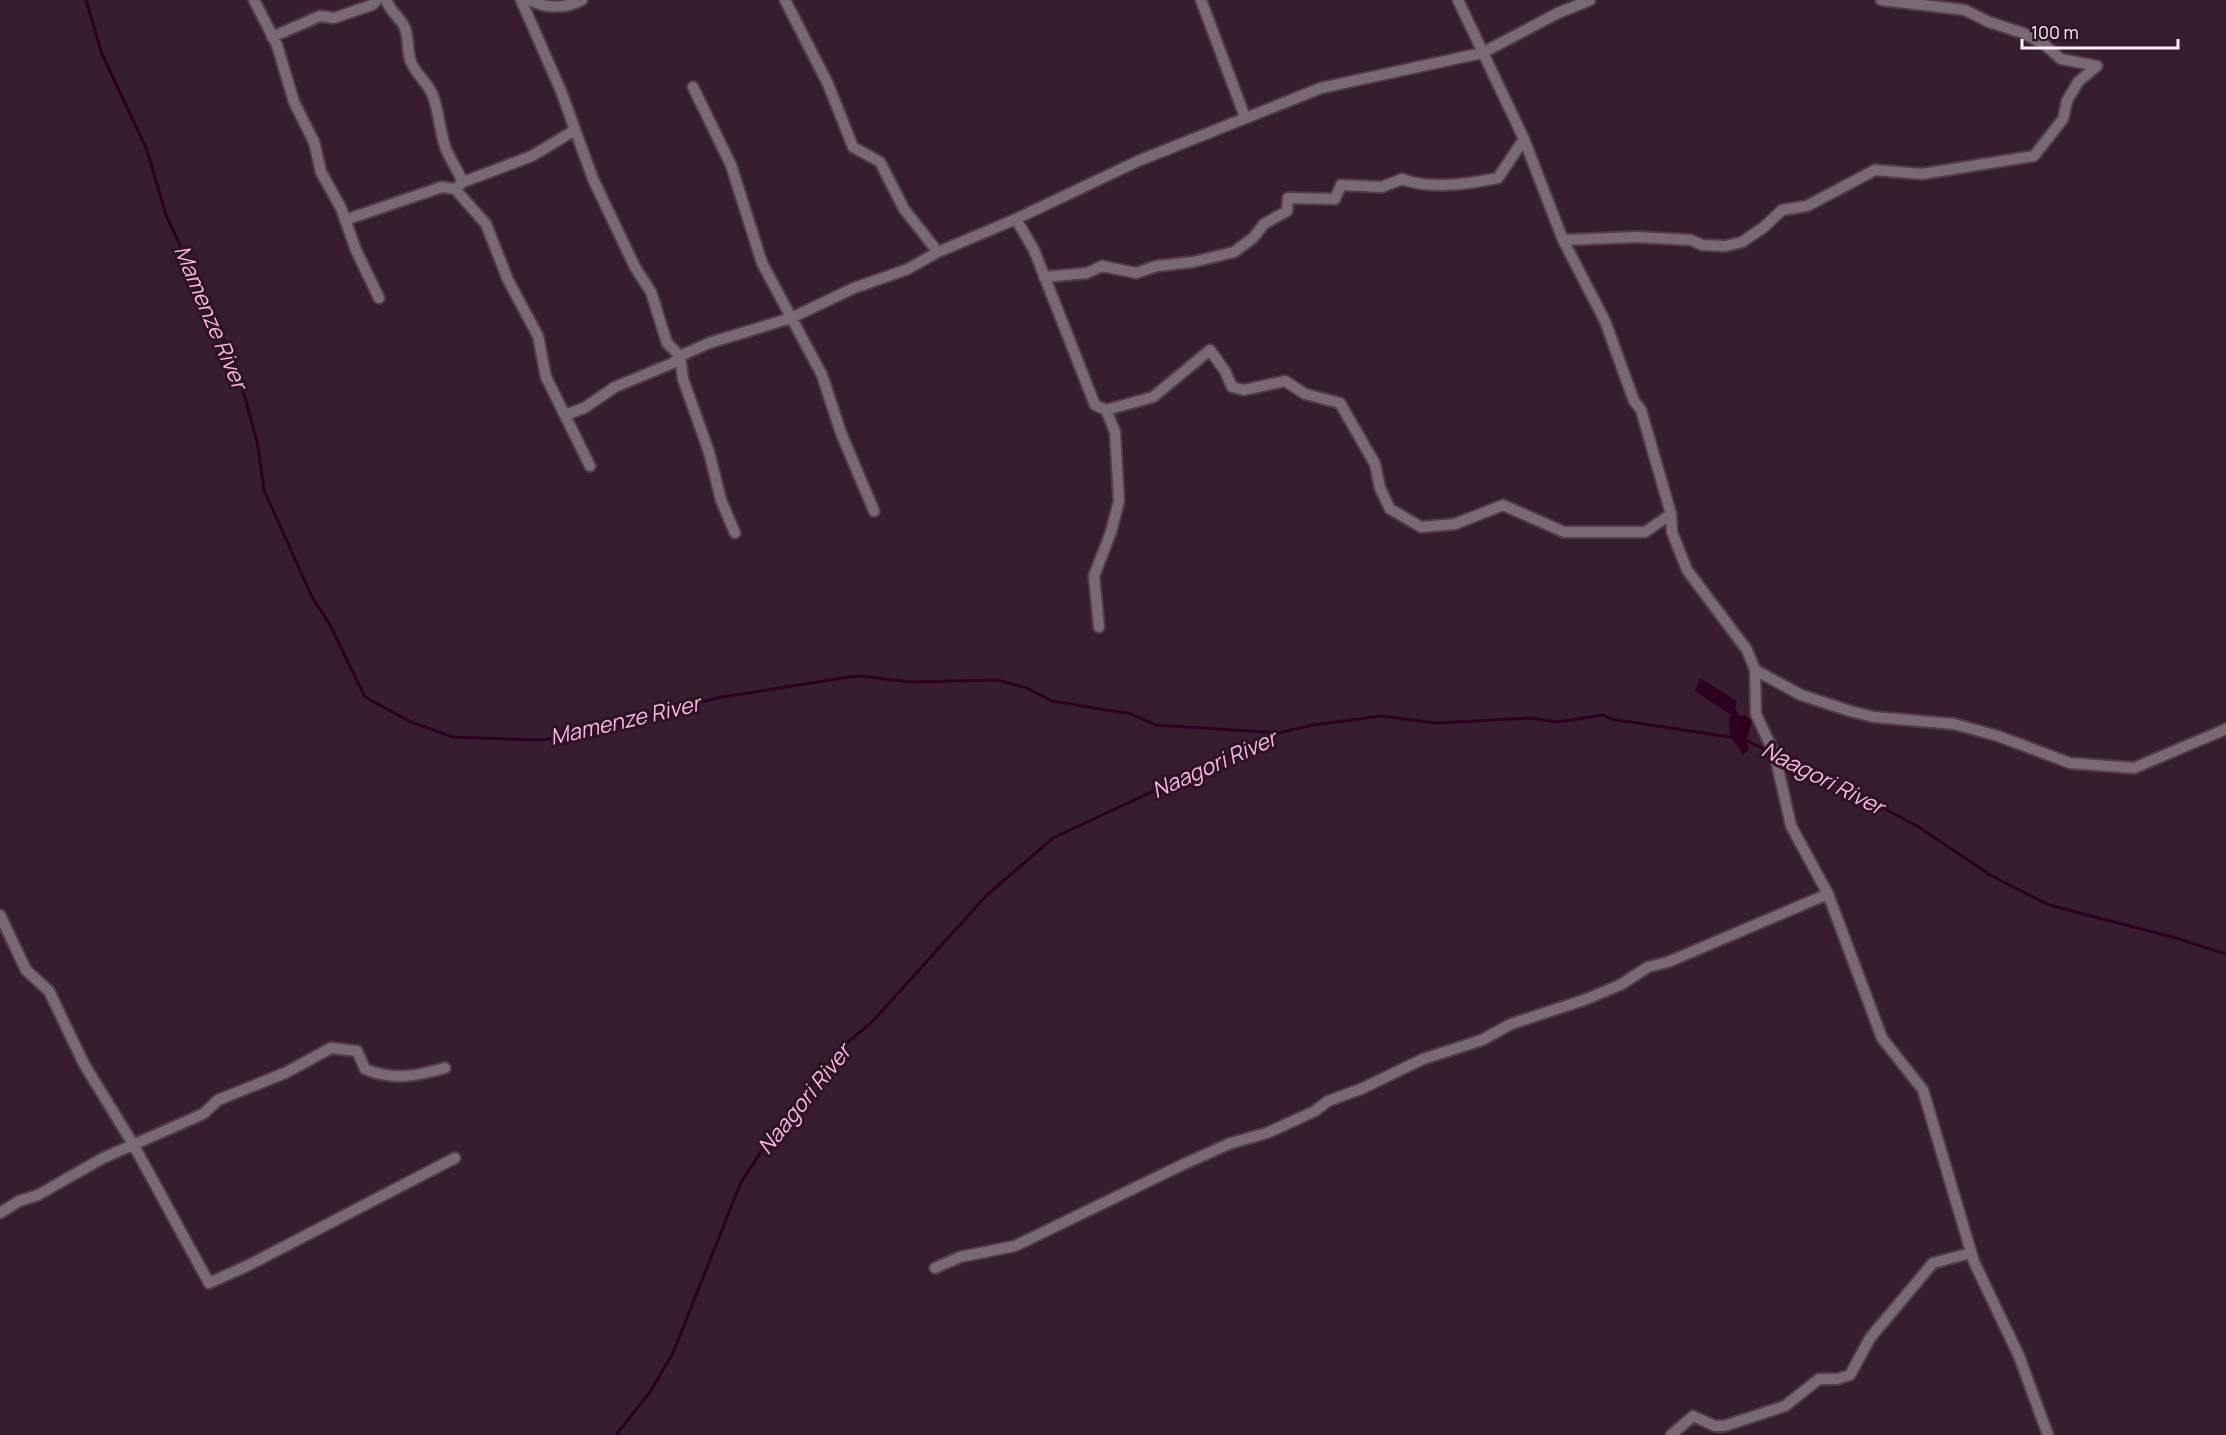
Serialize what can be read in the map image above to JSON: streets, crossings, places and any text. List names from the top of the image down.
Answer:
{
  "water": ["Mamenze River", "Naagori River"],
  "scale_bar": "100 m"
}
